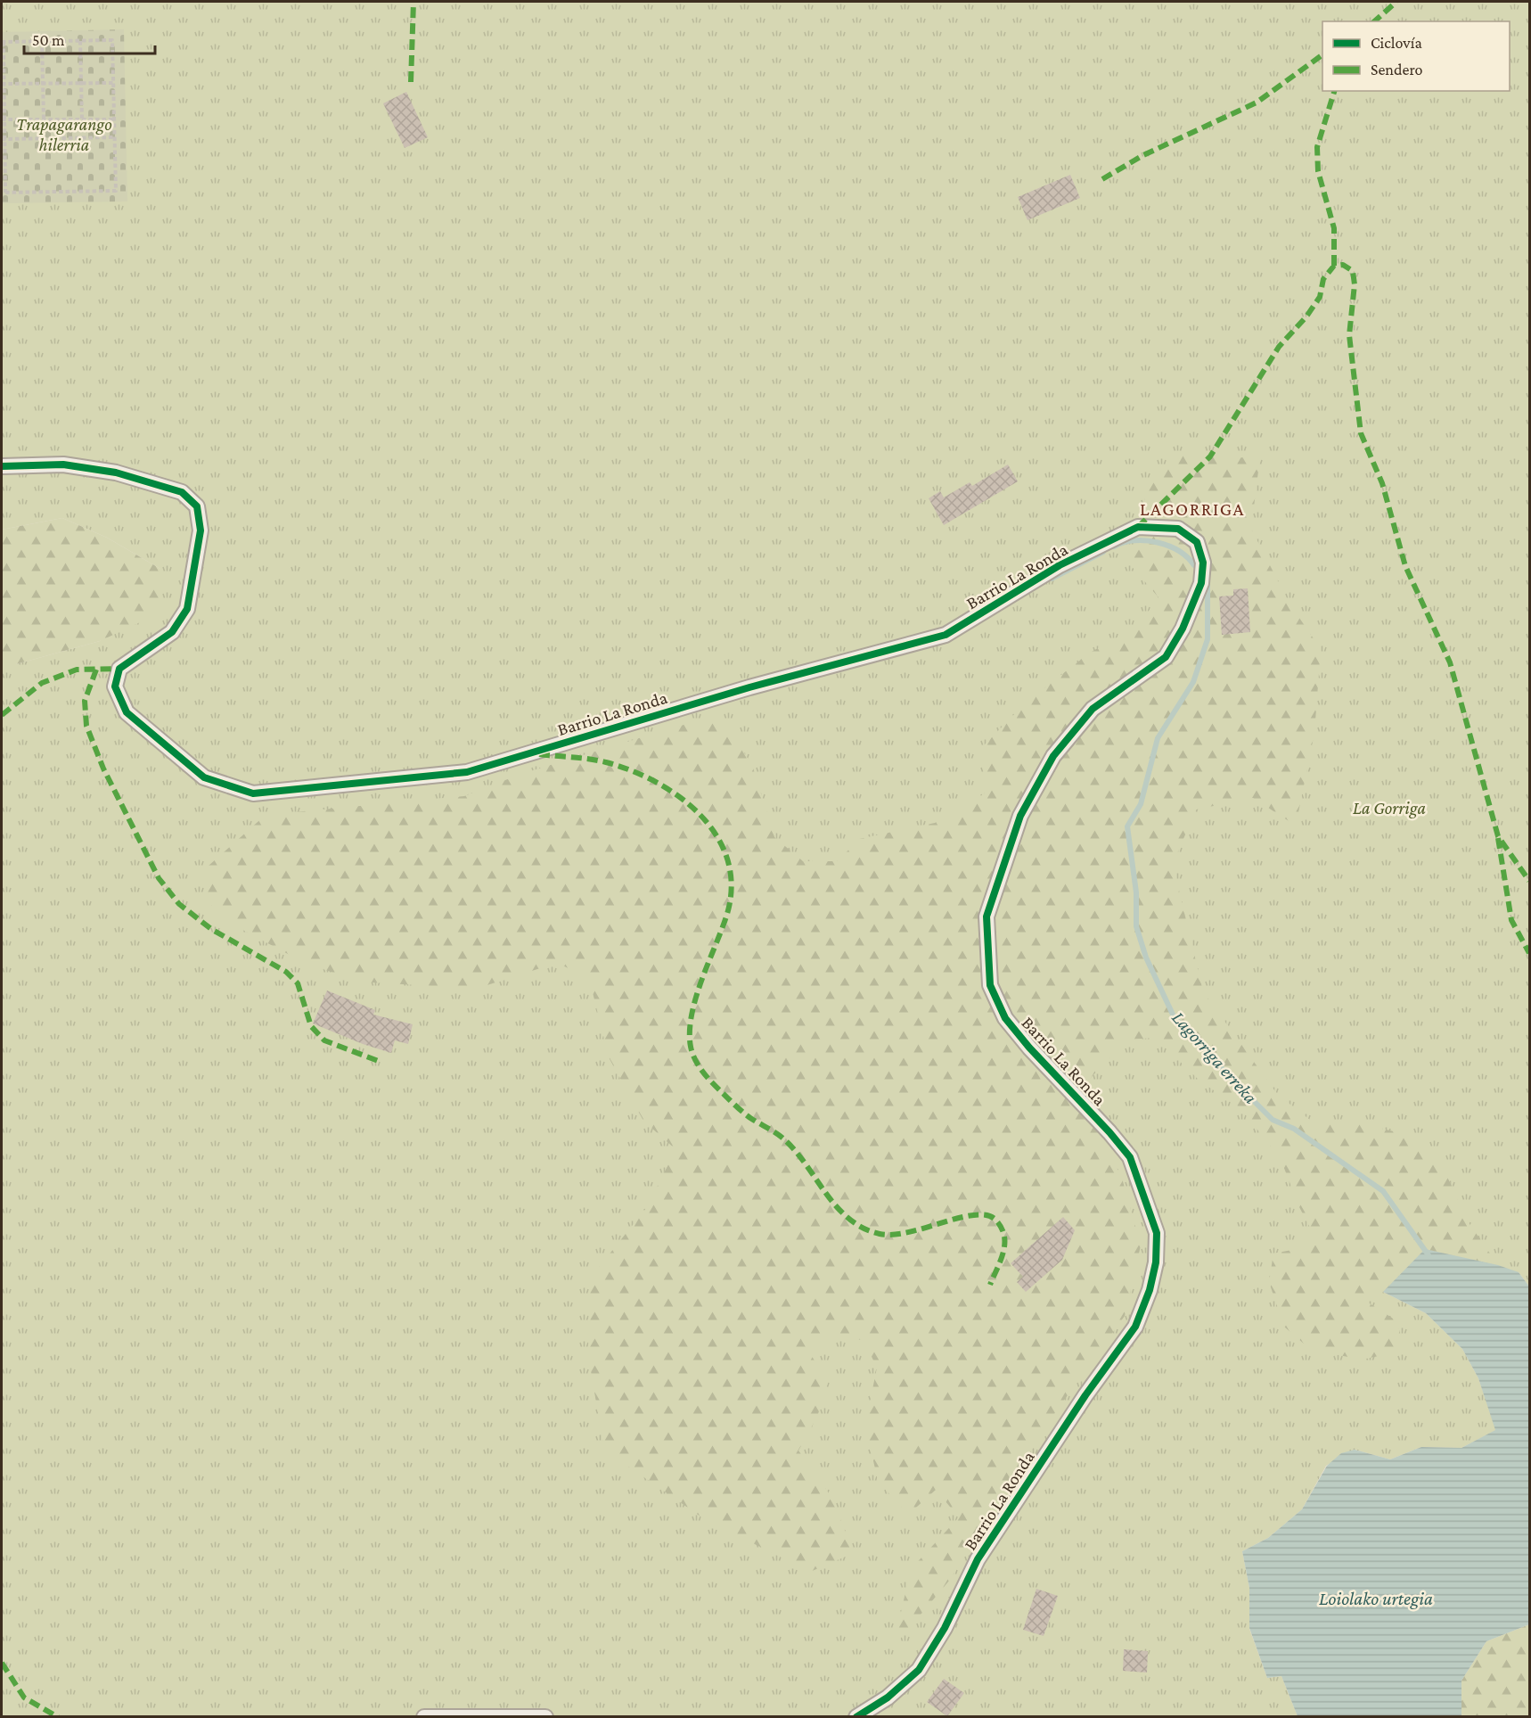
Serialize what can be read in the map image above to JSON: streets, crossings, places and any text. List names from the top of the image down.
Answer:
{
  "streets": {
    "street": ["Barrio La Ronda"]
  },
  "districts": ["LAGORRIGA"],
  "water": ["Lagorriga erreka", "Loiolako urtegia"],
  "parks": ["Trapagarango hilerria", "La Gorriga"],
  "legend": ["Ciclovía", "Sendero"],
  "scale_bar": "50 m"
}
